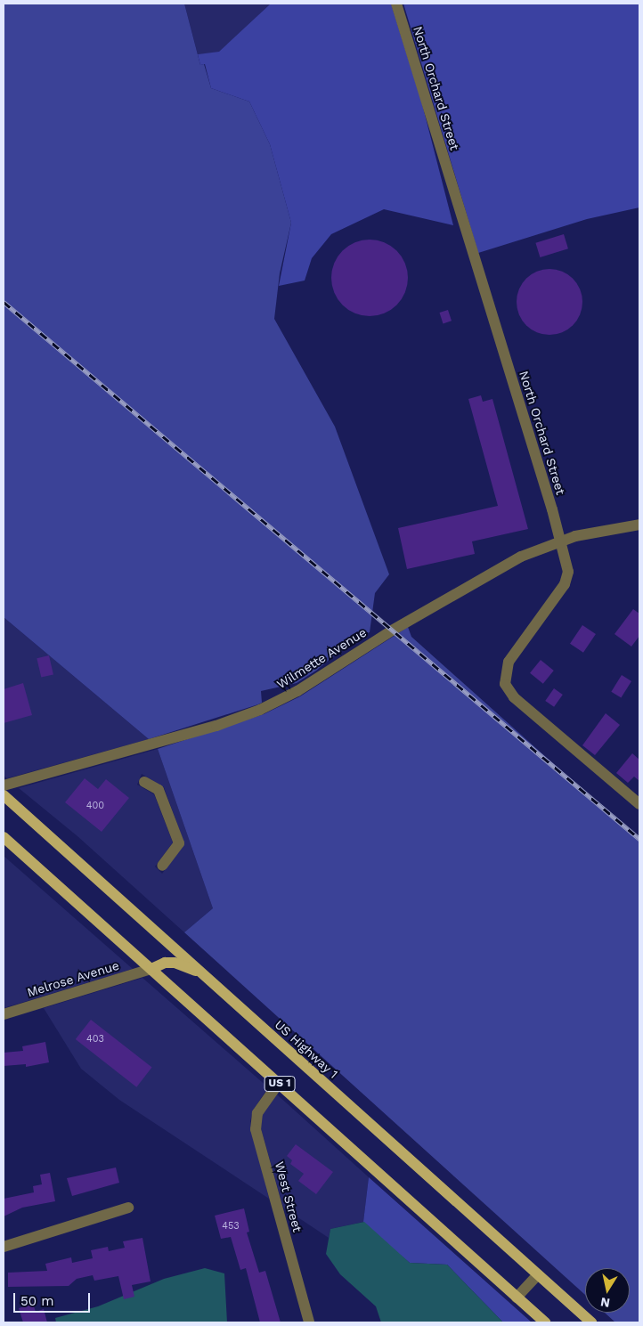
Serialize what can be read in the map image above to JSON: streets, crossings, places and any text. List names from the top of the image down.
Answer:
{
  "streets": {
    "main road": ["US Highway 1", "US 1"],
    "street": [
      "North Orchard Street",
      "Wilmette Avenue",
      "Melrose Avenue",
      "West Street"
    ]
  },
  "crossings": [
    ["North Orchard Street", "Wilmette Avenue"],
    ["Melrose Avenue", "US 1"],
    ["US 1", "West Street"]
  ],
  "house_numbers": ["400", "403", "453"],
  "scale_bar": "50 m",
  "north": "bottom"
}
